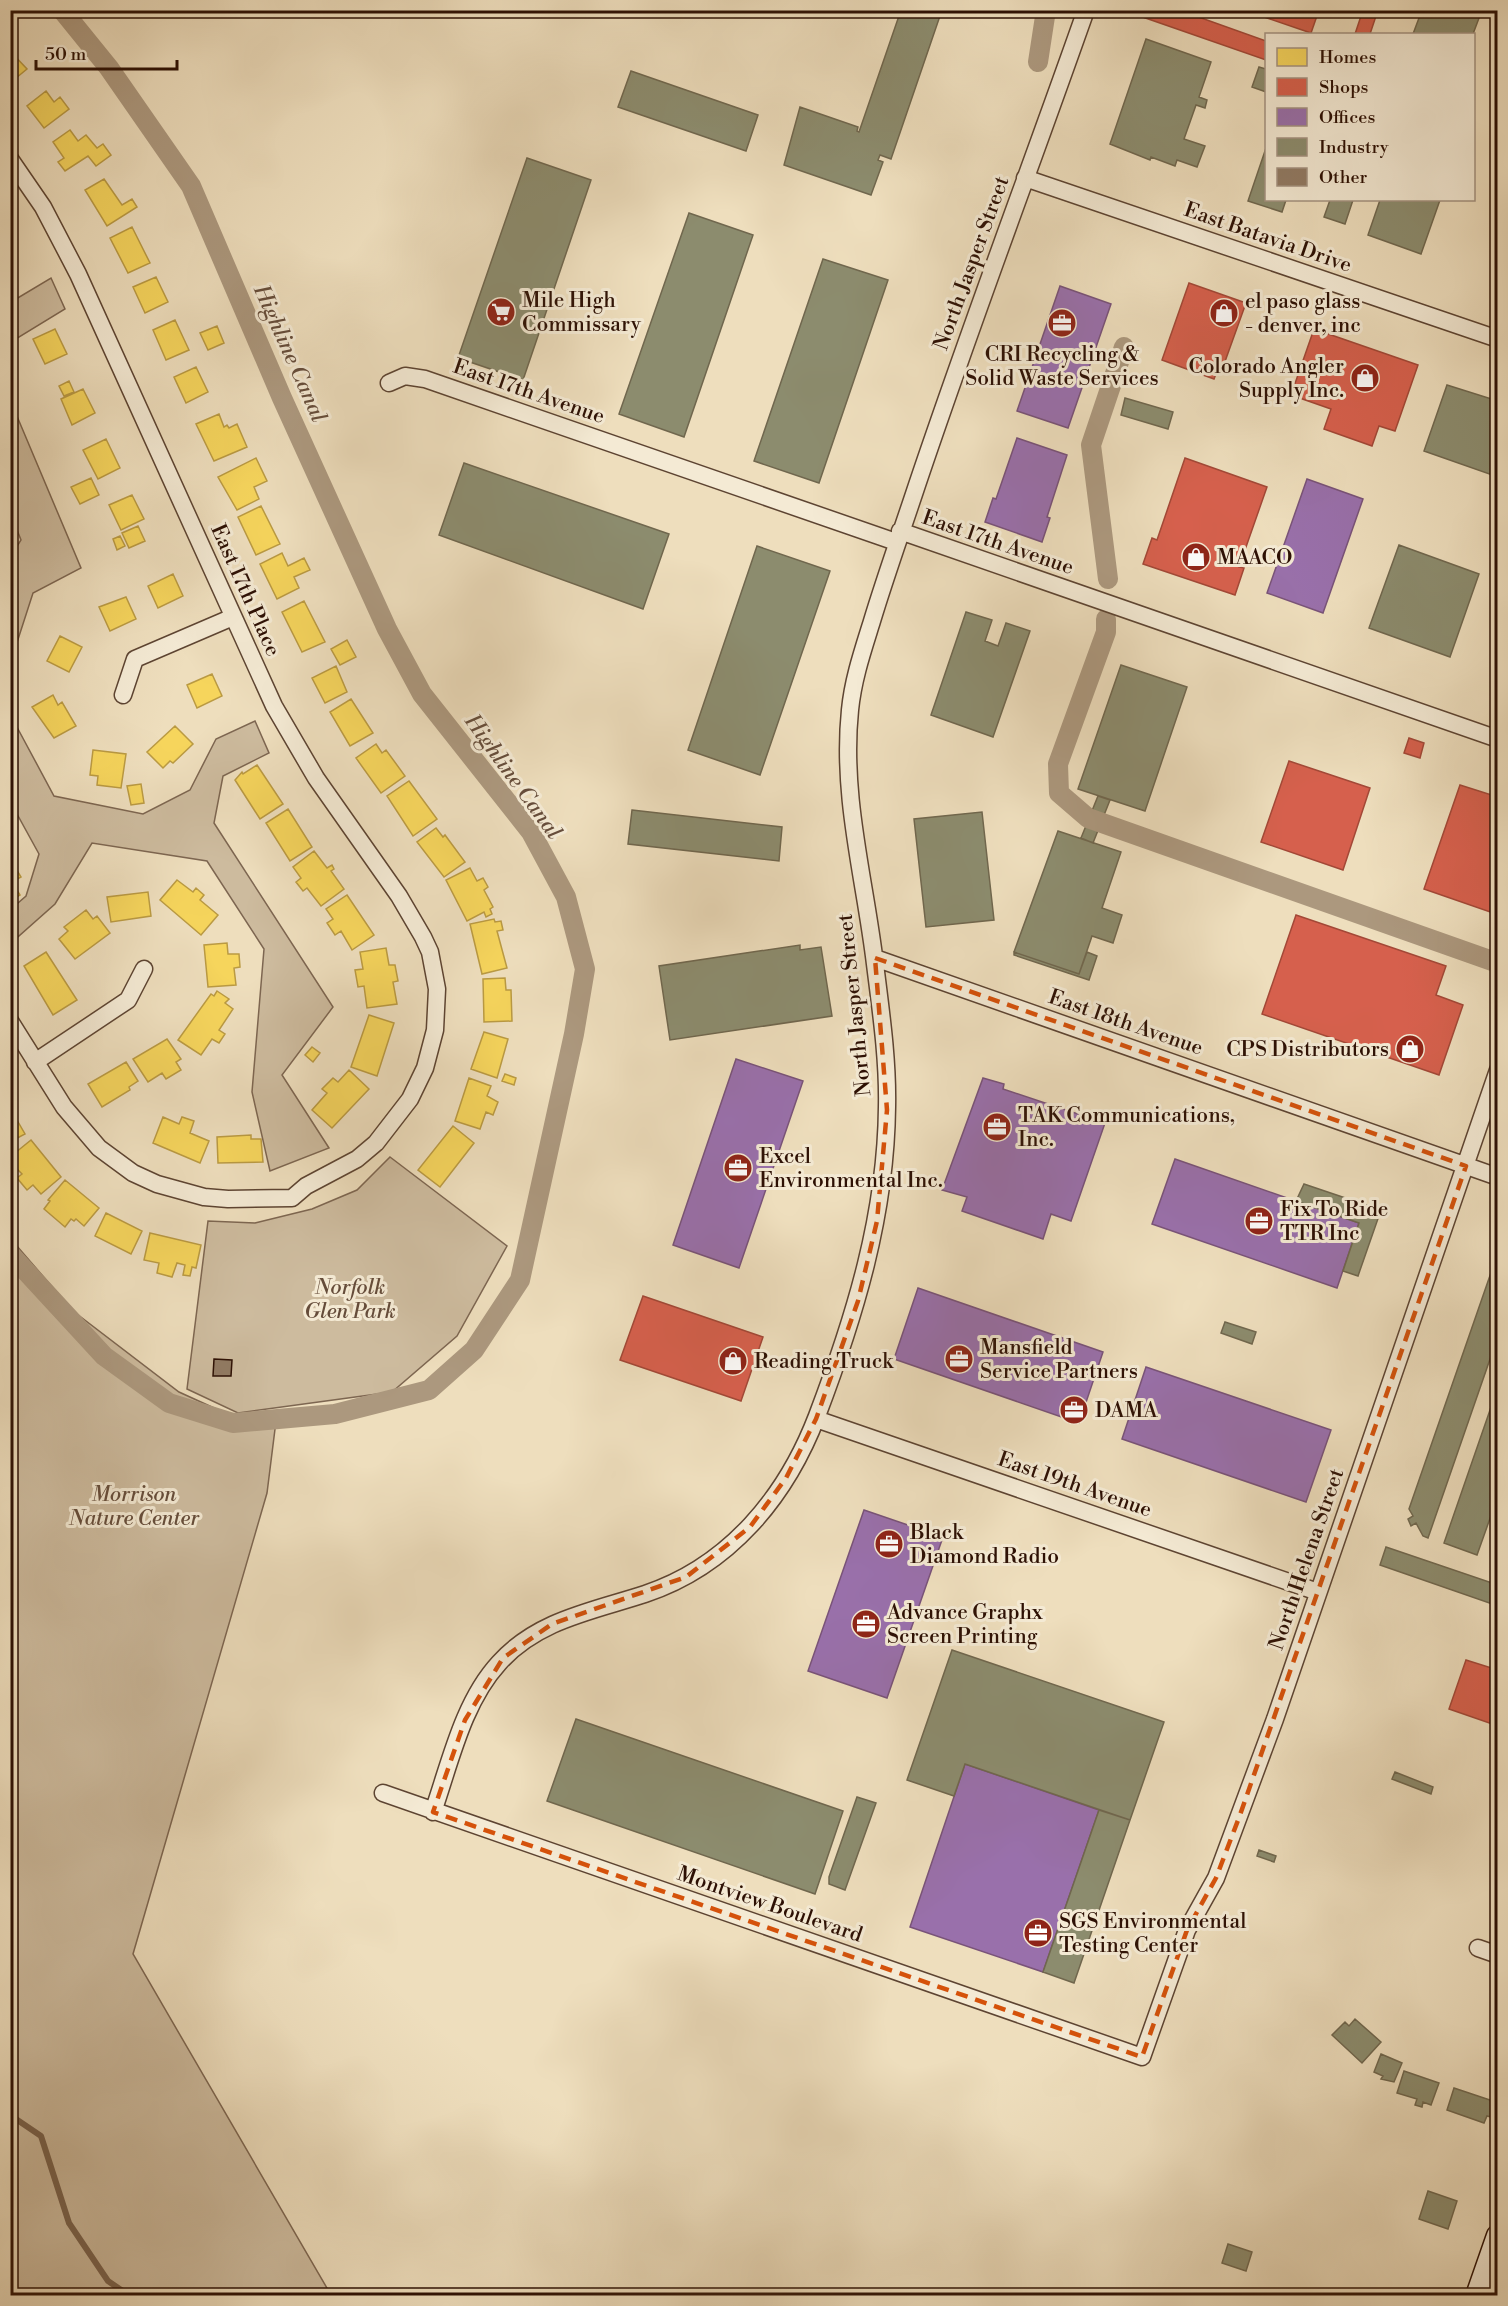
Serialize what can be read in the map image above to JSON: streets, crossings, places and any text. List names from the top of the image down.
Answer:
{
  "streets": {
    "street": [
      "East Batavia Drive",
      "North Jasper Street",
      "East 17th Avenue",
      "East 17th Place",
      "East 18th Avenue",
      "East 19th Avenue",
      "North Helena Street",
      "Montview Boulevard"
    ]
  },
  "crossings": [
    ["East Batavia Drive", "North Jasper Street"],
    ["North Jasper Street", "East 17th Avenue"],
    ["North Jasper Street", "East 18th Avenue"],
    ["North Jasper Street", "East 19th Avenue"],
    ["North Jasper Street", "Montview Boulevard"],
    ["East 18th Avenue", "North Helena Street"],
    ["East 19th Avenue", "North Helena Street"],
    ["North Helena Street", "Montview Boulevard"]
  ],
  "water": ["Highline Canal"],
  "parks": ["Norfolk Glen Park", "Morrison Nature Center"],
  "places": {
    "supermarket": ["Mile High Commissary"],
    "shop": [
      "el paso glass - denver, inc",
      "Colorado Angler Supply Inc.",
      "MAACO",
      "CPS Distributors",
      "Reading Truck"
    ],
    "office": [
      "CRI Recycling & Solid Waste Services",
      "TAK Communications, Inc.",
      "Excel Environmental Inc.",
      "Fix To Ride TTR Inc",
      "Mansfield Service Partners",
      "DAMA",
      "Black Diamond Radio",
      "Advance Graphx Screen Printing",
      "SGS Environmental Testing Center"
    ]
  },
  "legend": [
    "Homes",
    "Shops",
    "Offices",
    "Industry",
    "Other"
  ],
  "scale_bar": "50 m"
}
